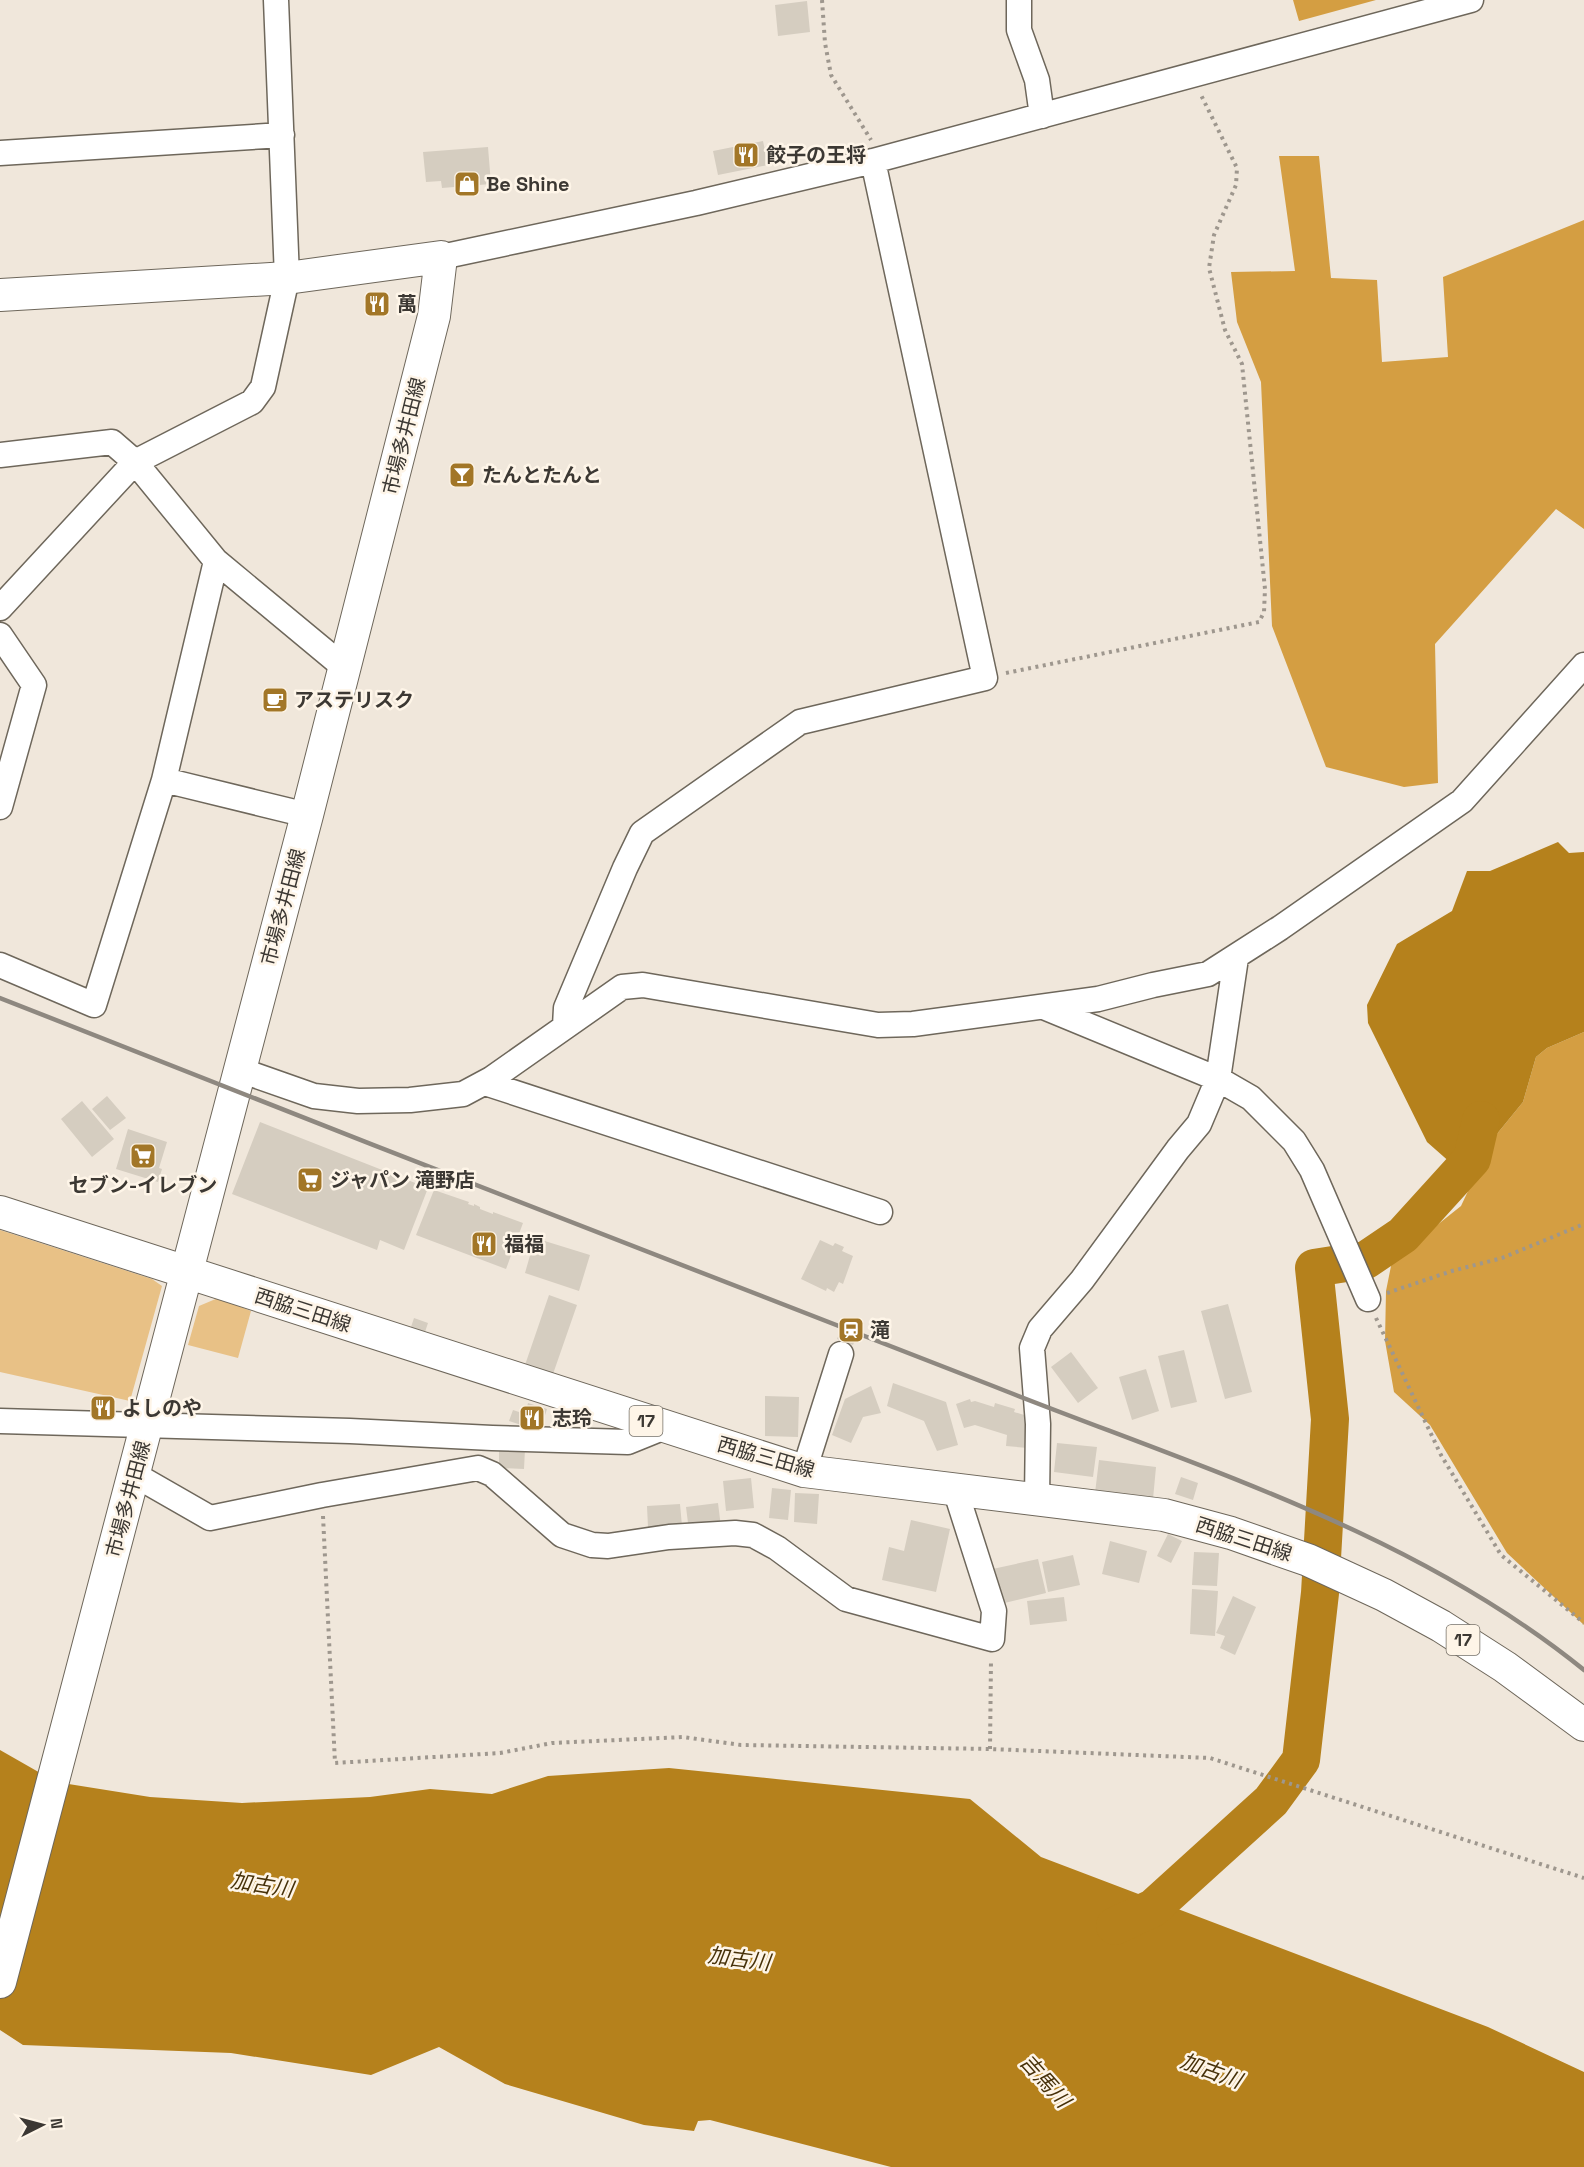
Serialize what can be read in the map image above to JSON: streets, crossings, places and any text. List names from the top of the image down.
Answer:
{
  "streets": {
    "main road": ["市場多井田線", "西脇三田線", "17"]
  },
  "crossings": [
    ["市場多井田線", "西脇三田線"]
  ],
  "water": ["加古川", "吉馬川"],
  "places": {
    "restaurant": [
      "餃子の王将",
      "萬",
      "福福",
      "よしのや",
      "志玲"
    ],
    "shop": ["Be Shine"],
    "bar": ["たんとたんと"],
    "cafe": ["アステリスク"],
    "supermarket": ["セブン-イレブン", "ジャパン 滝野店"],
    "station": ["滝"]
  },
  "north": "right"
}
